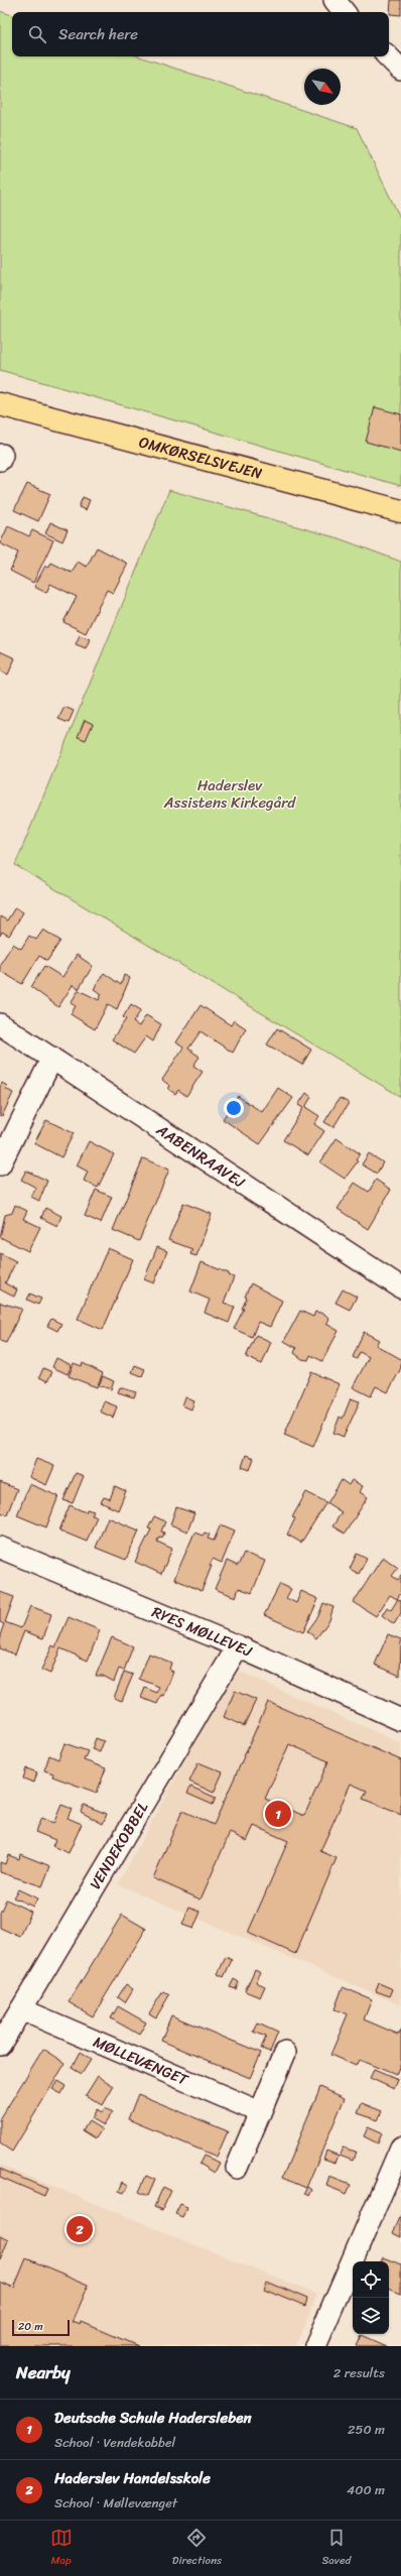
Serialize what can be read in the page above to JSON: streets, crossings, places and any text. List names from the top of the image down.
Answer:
{
  "streets": {
    "main road": ["OMKØRSELSVEJEN"],
    "street": [
      "AABENRAAVEJ",
      "RYES MØLLEVEJ",
      "VENDEKOBBEL",
      "MØLLEVÆNGET"
    ]
  },
  "crossings": [
    ["RYES MØLLEVEJ", "VENDEKOBBEL"],
    ["VENDEKOBBEL", "MØLLEVÆNGET"]
  ],
  "parks": ["Haderslev Assistens Kirkegård"],
  "scale_bar": "20 m",
  "north": "bottom right",
  "page": {
    "search": "Search here",
    "pins": ["1", "2"],
    "scale": "20 m",
    "heading": ["Nearby", "2 results"],
    "list": [
      {
        "mark": "1",
        "name": "Deutsche Schule Hadersleben",
        "note": "School · Vendekobbel",
        "value": "250 m"
      },
      {
        "mark": "2",
        "name": "Haderslev Handelsskole",
        "note": "School · Møllevænget",
        "value": "400 m"
      }
    ],
    "nav": ["Map", "Directions", "Saved"]
  }
}
